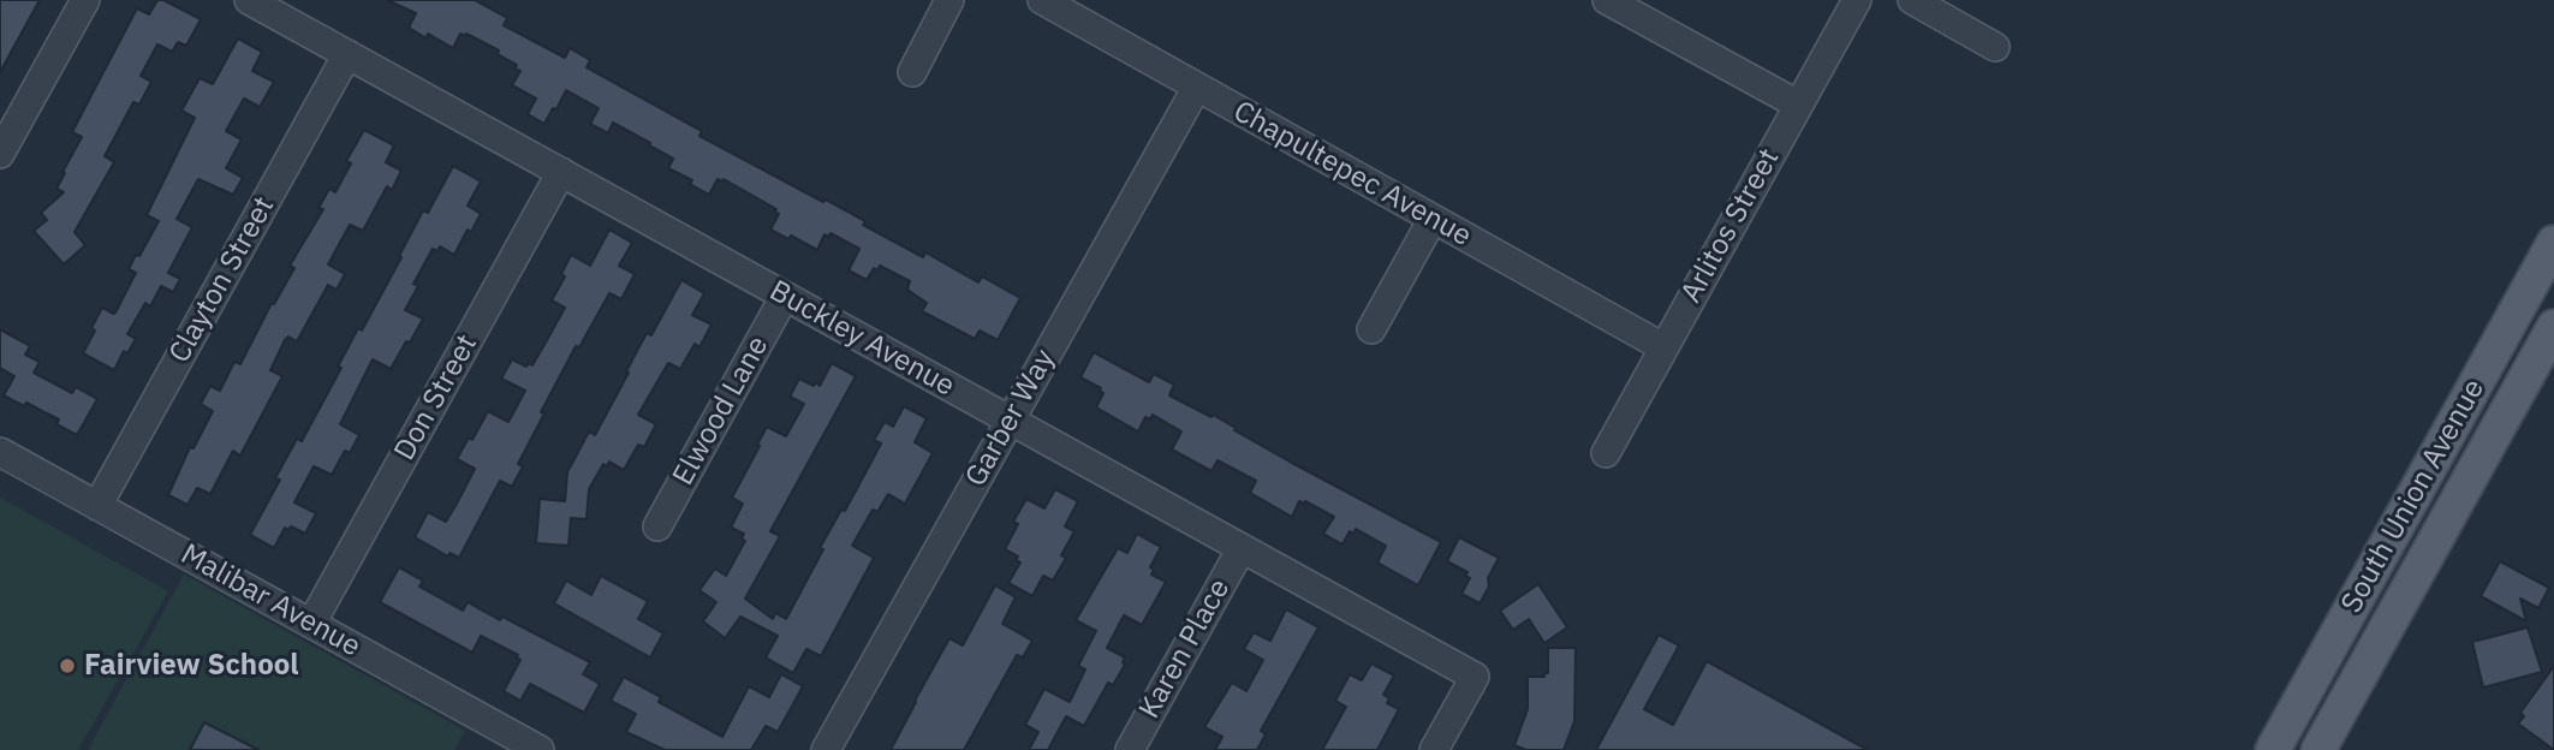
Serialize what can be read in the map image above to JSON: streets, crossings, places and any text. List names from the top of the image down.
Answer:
{
  "streets": {
    "main road": ["South Union Avenue"],
    "street": [
      "Chapultepec Avenue",
      "Arlitos Street",
      "Clayton Street",
      "Buckley Avenue",
      "Don Street",
      "Elwood Lane",
      "Garber Way",
      "Malibar Avenue",
      "Karen Place"
    ]
  },
  "crossings": [
    ["Chapultepec Avenue", "Arlitos Street"],
    ["Chapultepec Avenue", "Garber Way"],
    ["Clayton Street", "Buckley Avenue"],
    ["Clayton Street", "Malibar Avenue"],
    ["Buckley Avenue", "Don Street"],
    ["Buckley Avenue", "Elwood Lane"],
    ["Buckley Avenue", "Garber Way"],
    ["Buckley Avenue", "Karen Place"],
    ["Don Street", "Malibar Avenue"]
  ],
  "places": ["Fairview School"]
}
